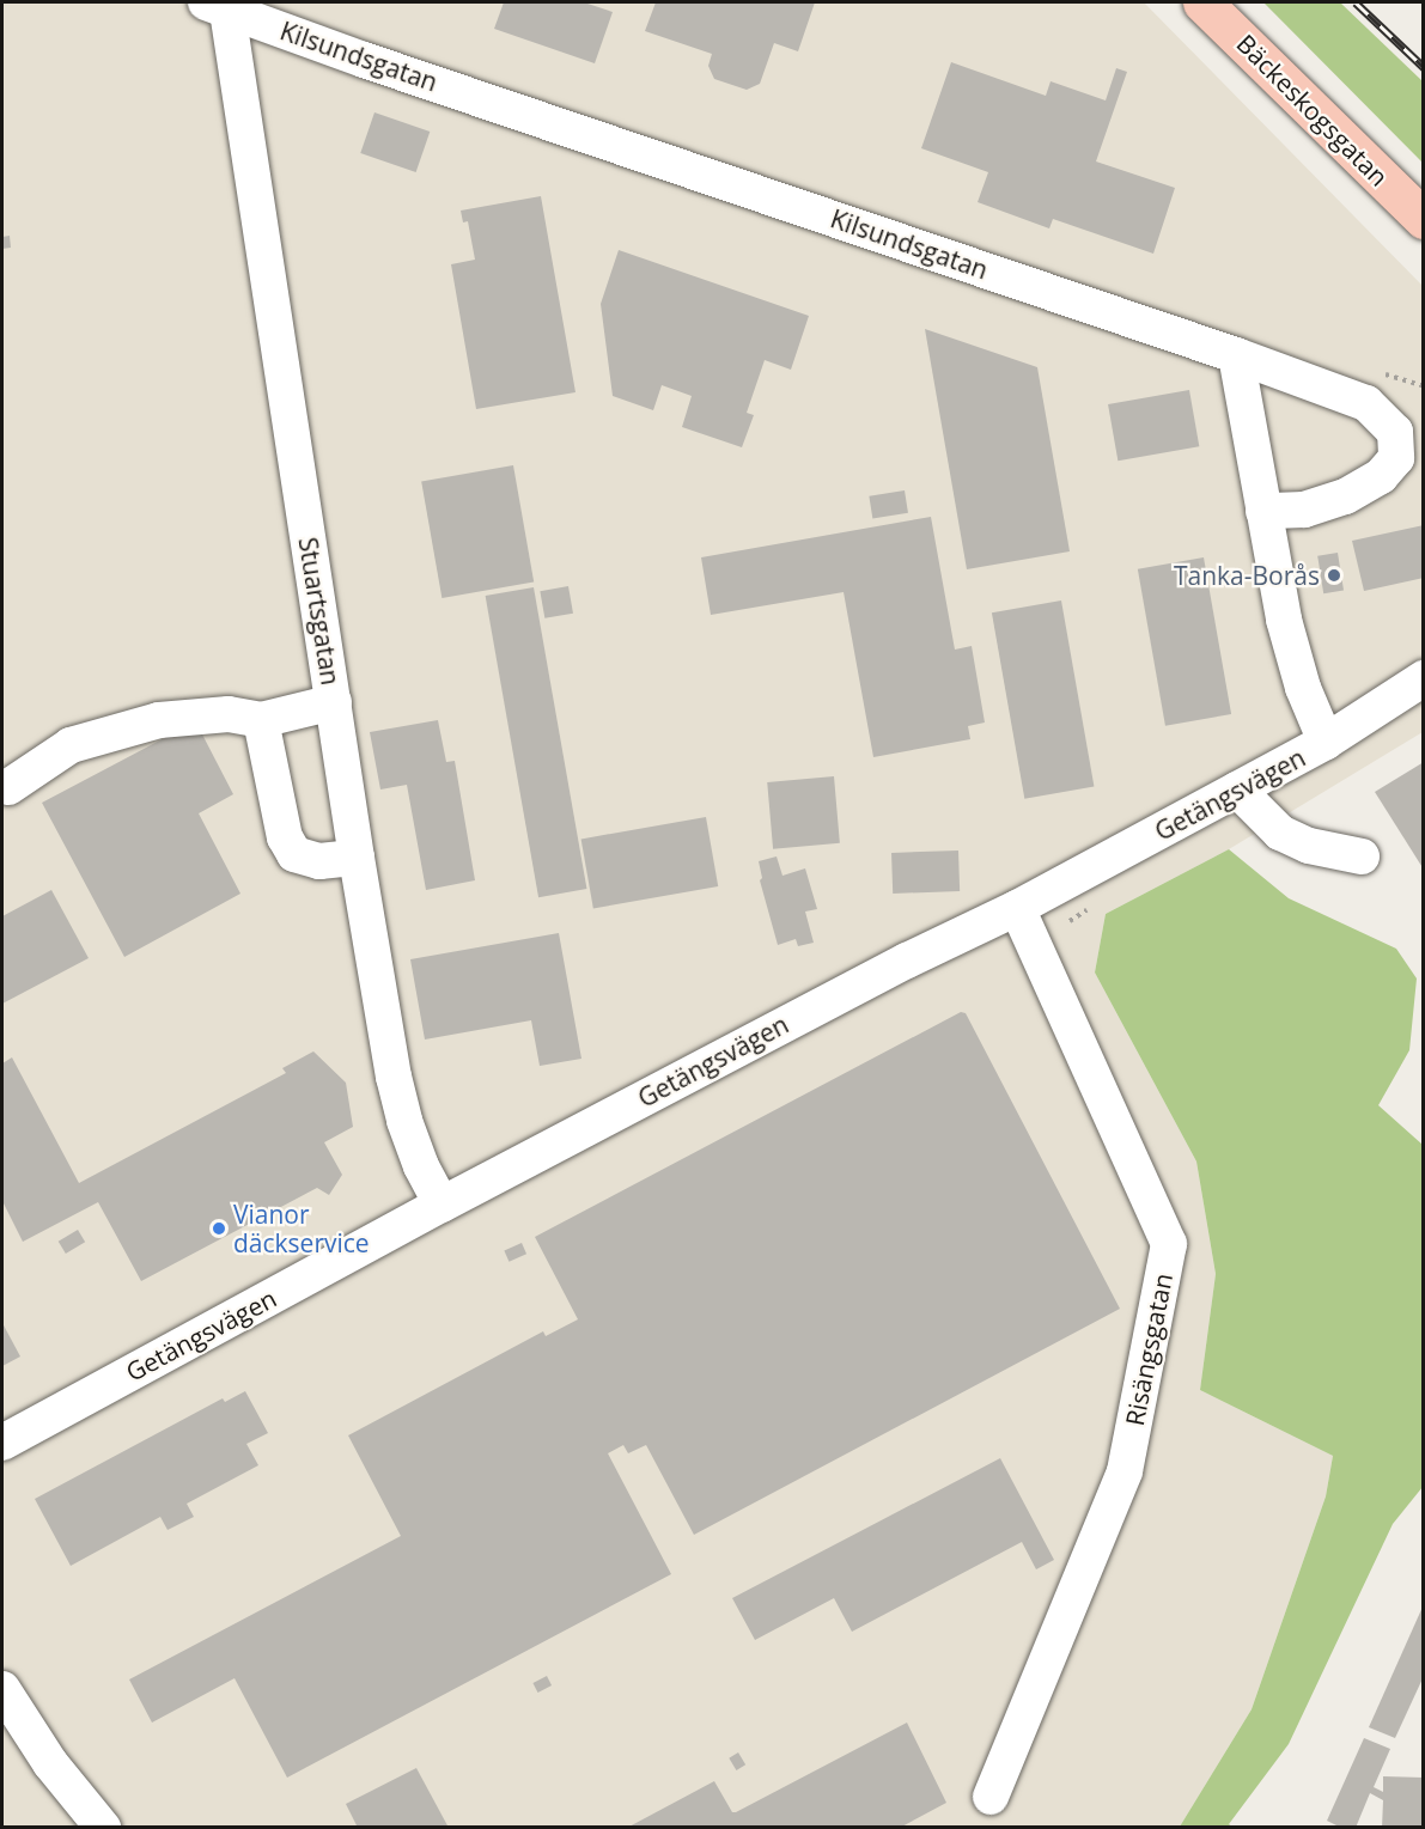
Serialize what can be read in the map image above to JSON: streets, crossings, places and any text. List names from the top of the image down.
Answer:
{
  "streets": {
    "main road": ["Bäckeskogsgatan"],
    "street": [
      "Kilsundsgatan",
      "Stuartsgatan",
      "Getängsvägen",
      "Risängsgatan"
    ]
  },
  "crossings": [
    ["Kilsundsgatan", "Stuartsgatan"],
    ["Stuartsgatan", "Getängsvägen"],
    ["Getängsvägen", "Risängsgatan"]
  ],
  "places": ["Tanka-Borås", "Vianor däckservice"]
}
